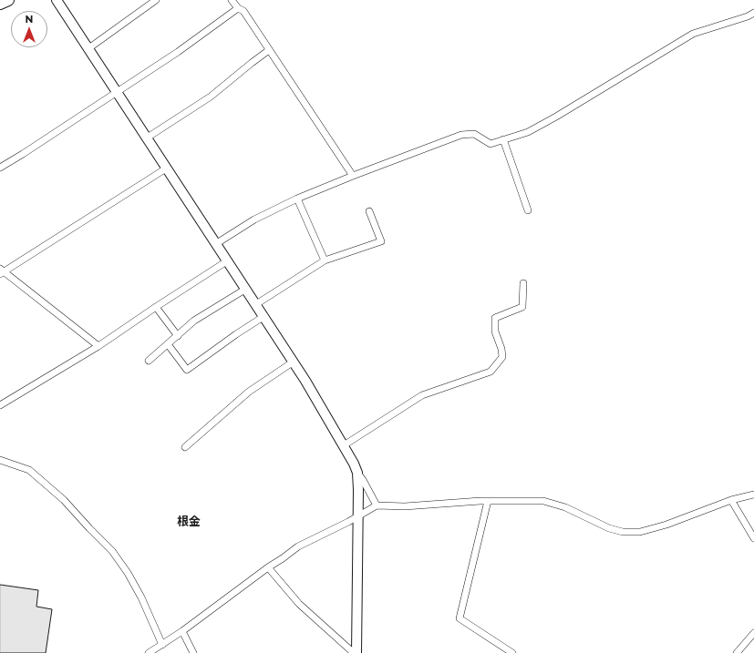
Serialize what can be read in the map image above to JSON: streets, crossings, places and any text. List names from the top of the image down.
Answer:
{
  "districts": ["根金"],
  "north": "top"
}
